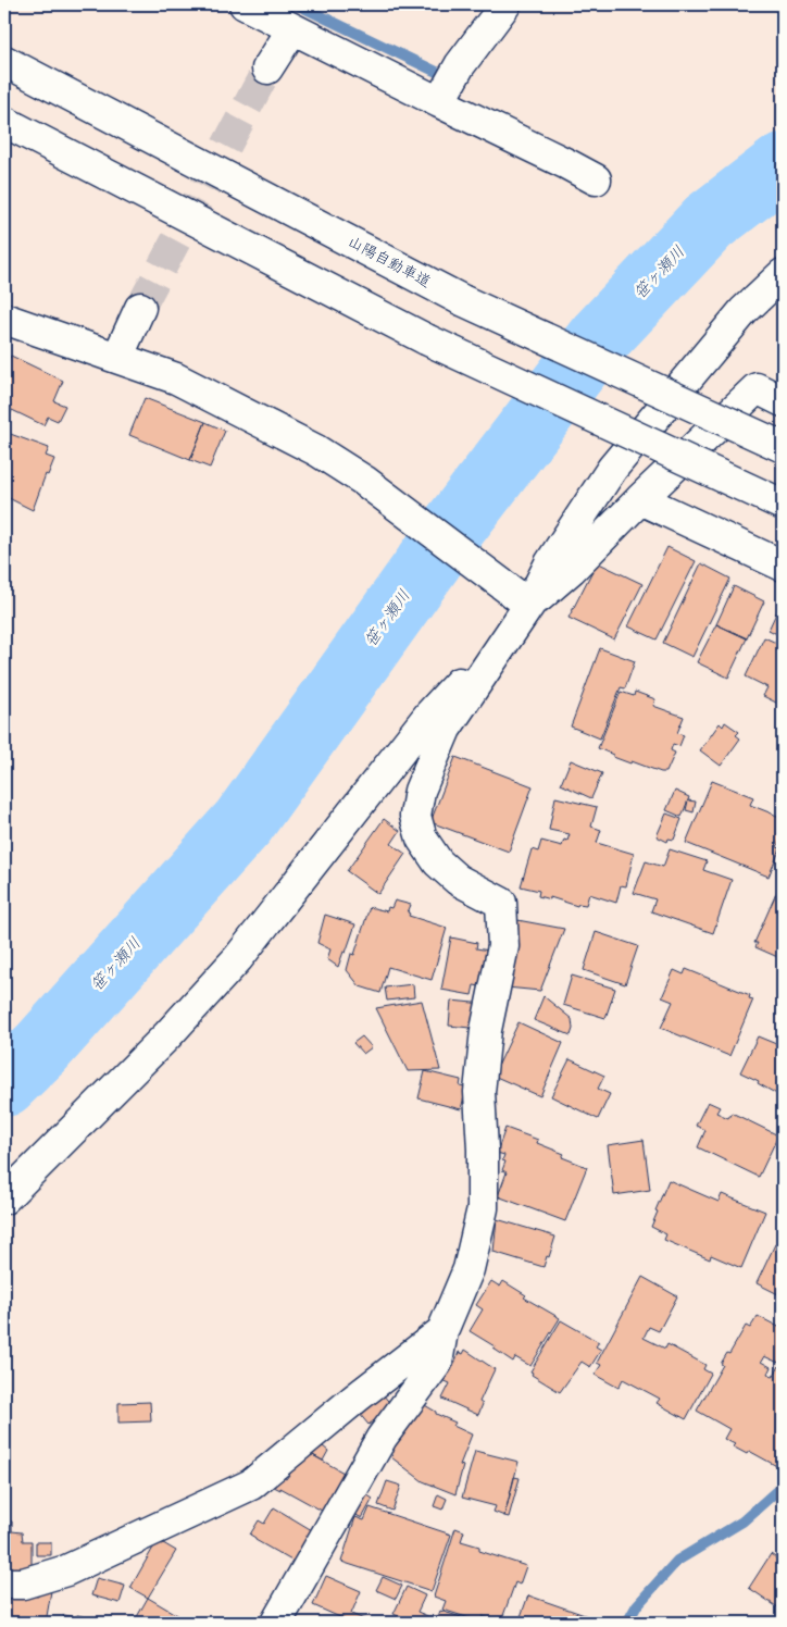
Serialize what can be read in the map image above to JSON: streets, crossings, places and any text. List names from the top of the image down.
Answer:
{
  "streets": {
    "main road": ["山陽自動車道"]
  },
  "water": ["笹ヶ瀬川"]
}
